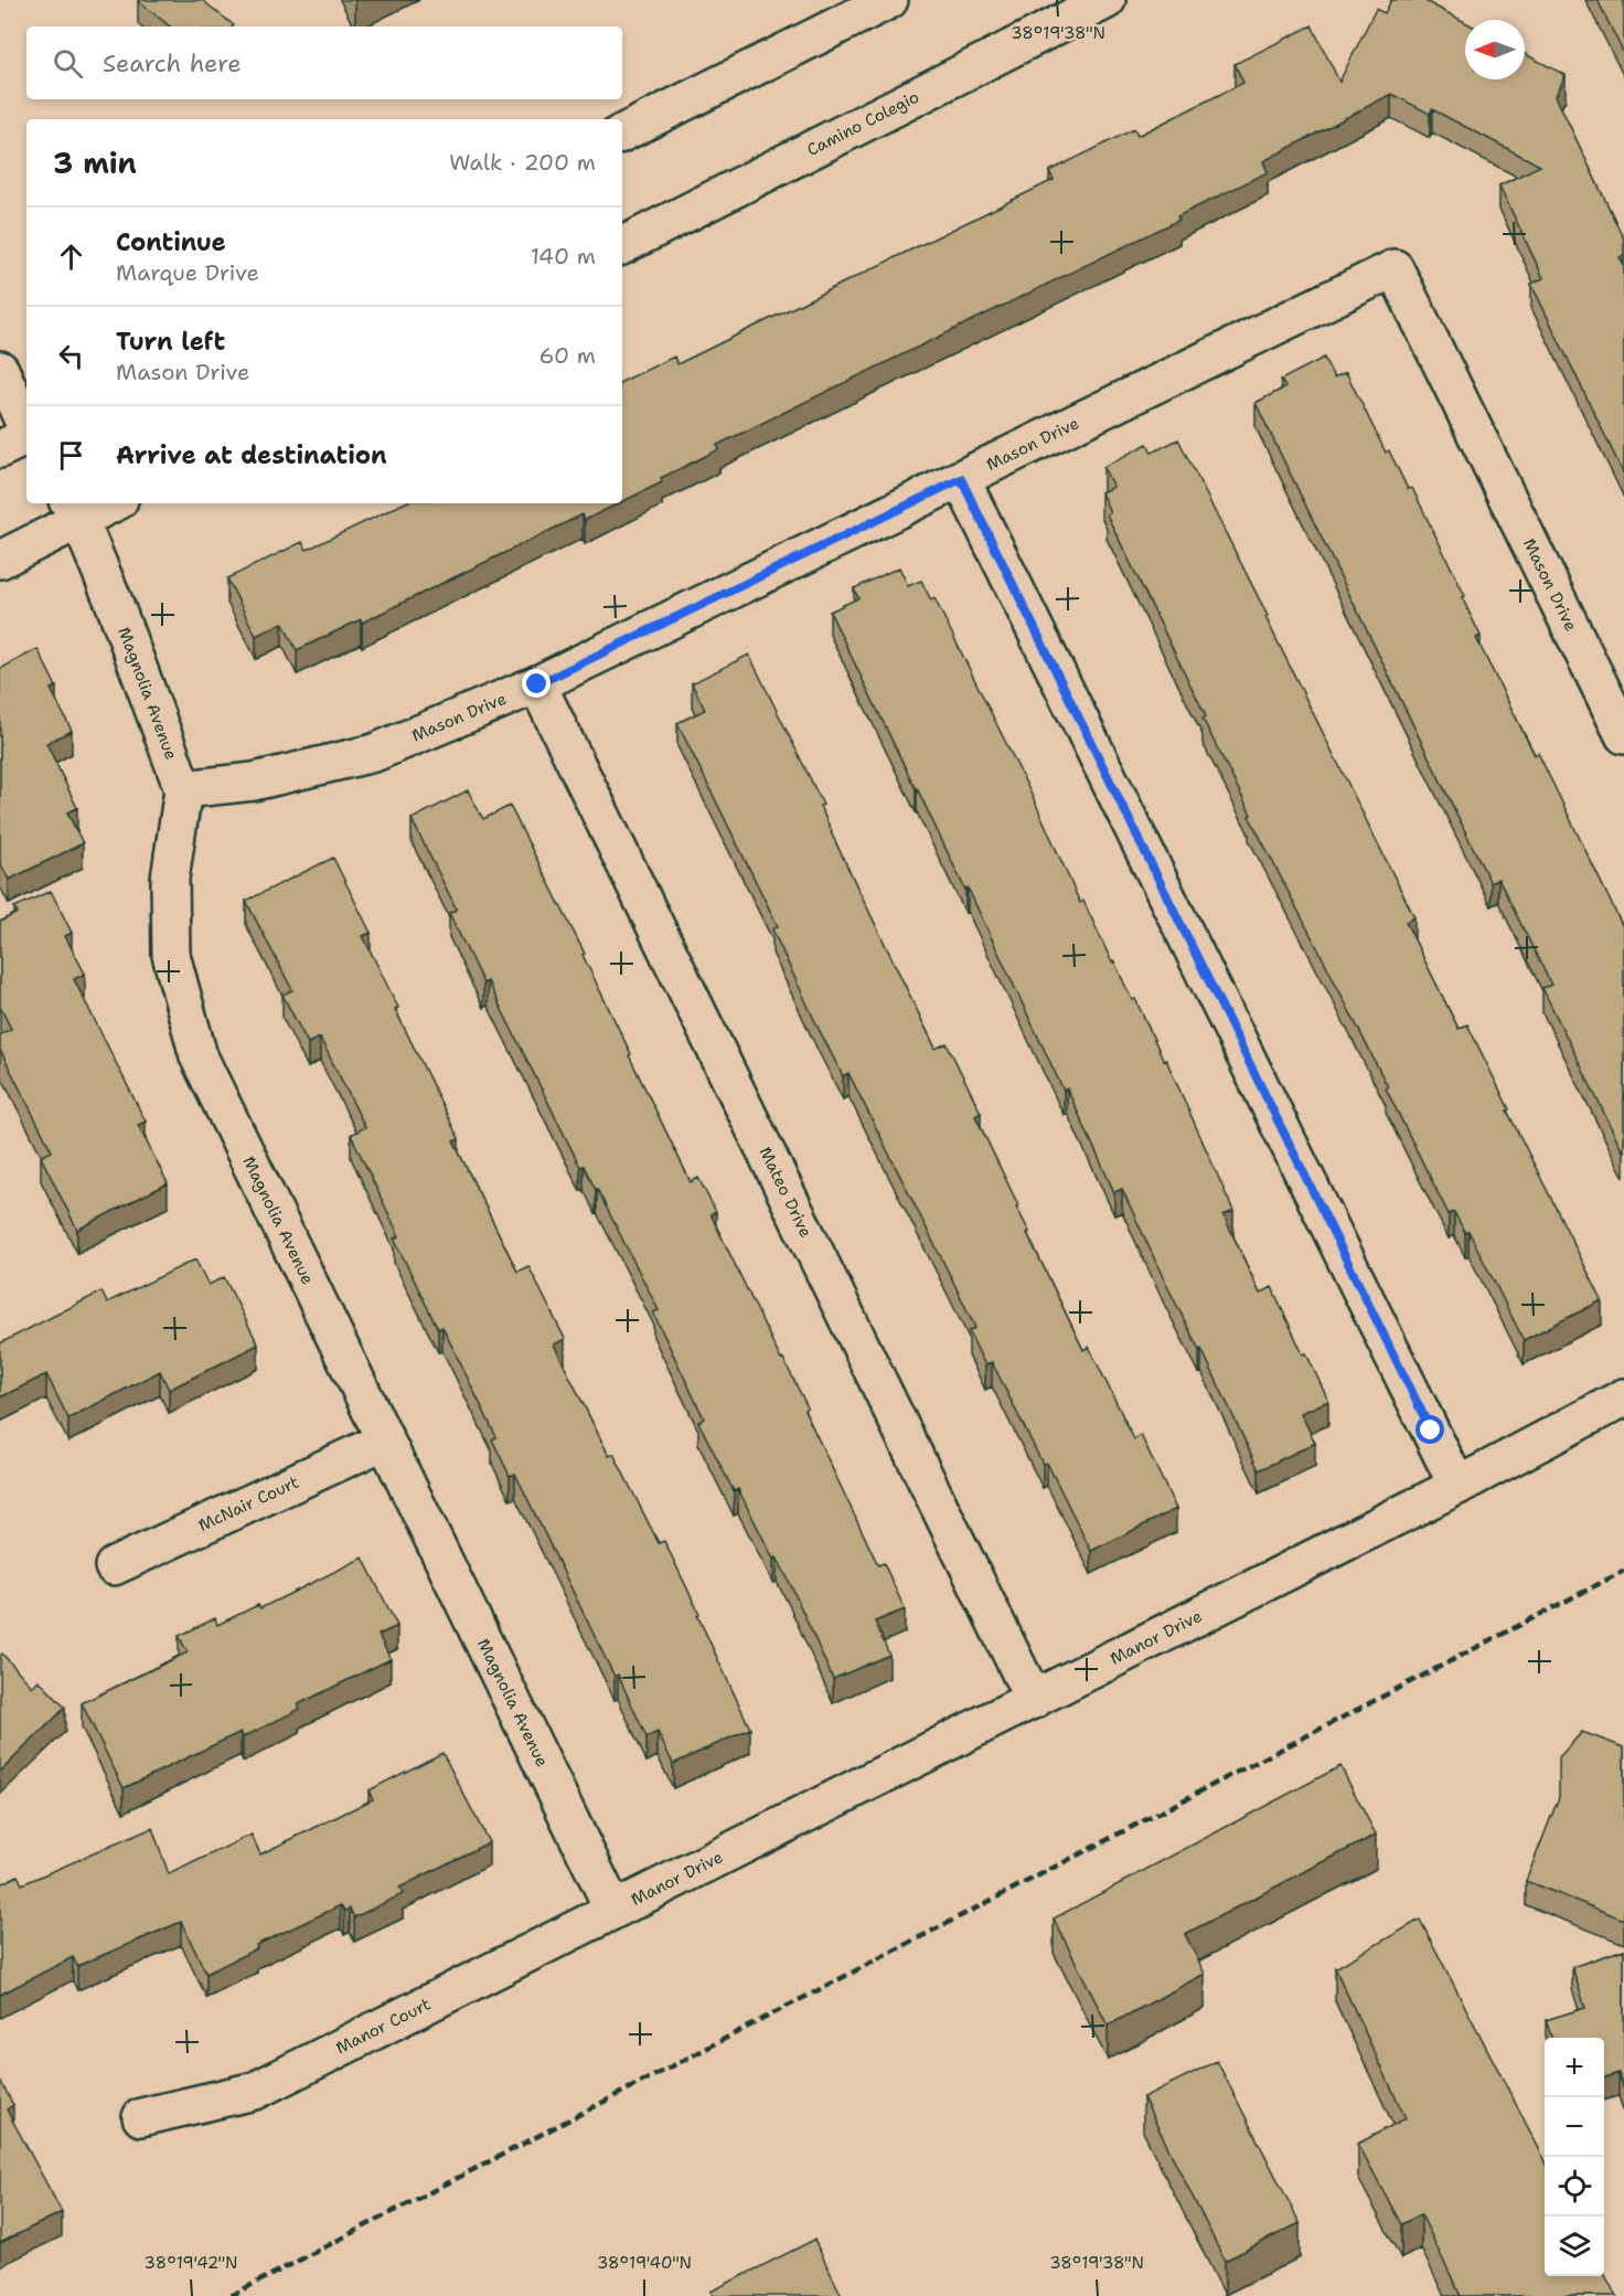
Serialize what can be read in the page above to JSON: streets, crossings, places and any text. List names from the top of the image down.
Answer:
{
  "streets": {
    "street": [
      "Camino Colegio",
      "Mason Drive",
      "Magnolia Avenue",
      "Mateo Drive",
      "McNair Court",
      "Manor Drive",
      "Manor Court"
    ]
  },
  "crossings": [
    ["Mason Drive", "Magnolia Avenue"],
    ["Mason Drive", "Mateo Drive"],
    ["Magnolia Avenue", "McNair Court"],
    ["Magnolia Avenue", "Manor Drive"],
    ["Magnolia Avenue", "Manor Court"],
    ["Mateo Drive", "Manor Drive"],
    ["Manor Drive", "Manor Court"]
  ],
  "north": "left",
  "page": {
    "search": "Search here",
    "heading": ["3 min", "Walk · 200 m"],
    "list": [
      ["Continue", "Marque Drive", "140 m"],
      ["Turn left", "Mason Drive", "60 m"],
      "Arrive at destination"
    ],
    "map_buttons": ["+", "−"]
  },
  "coordinates": ["38°19'38\"N", "38°19'42\"N", "38°19'40\"N"]
}
